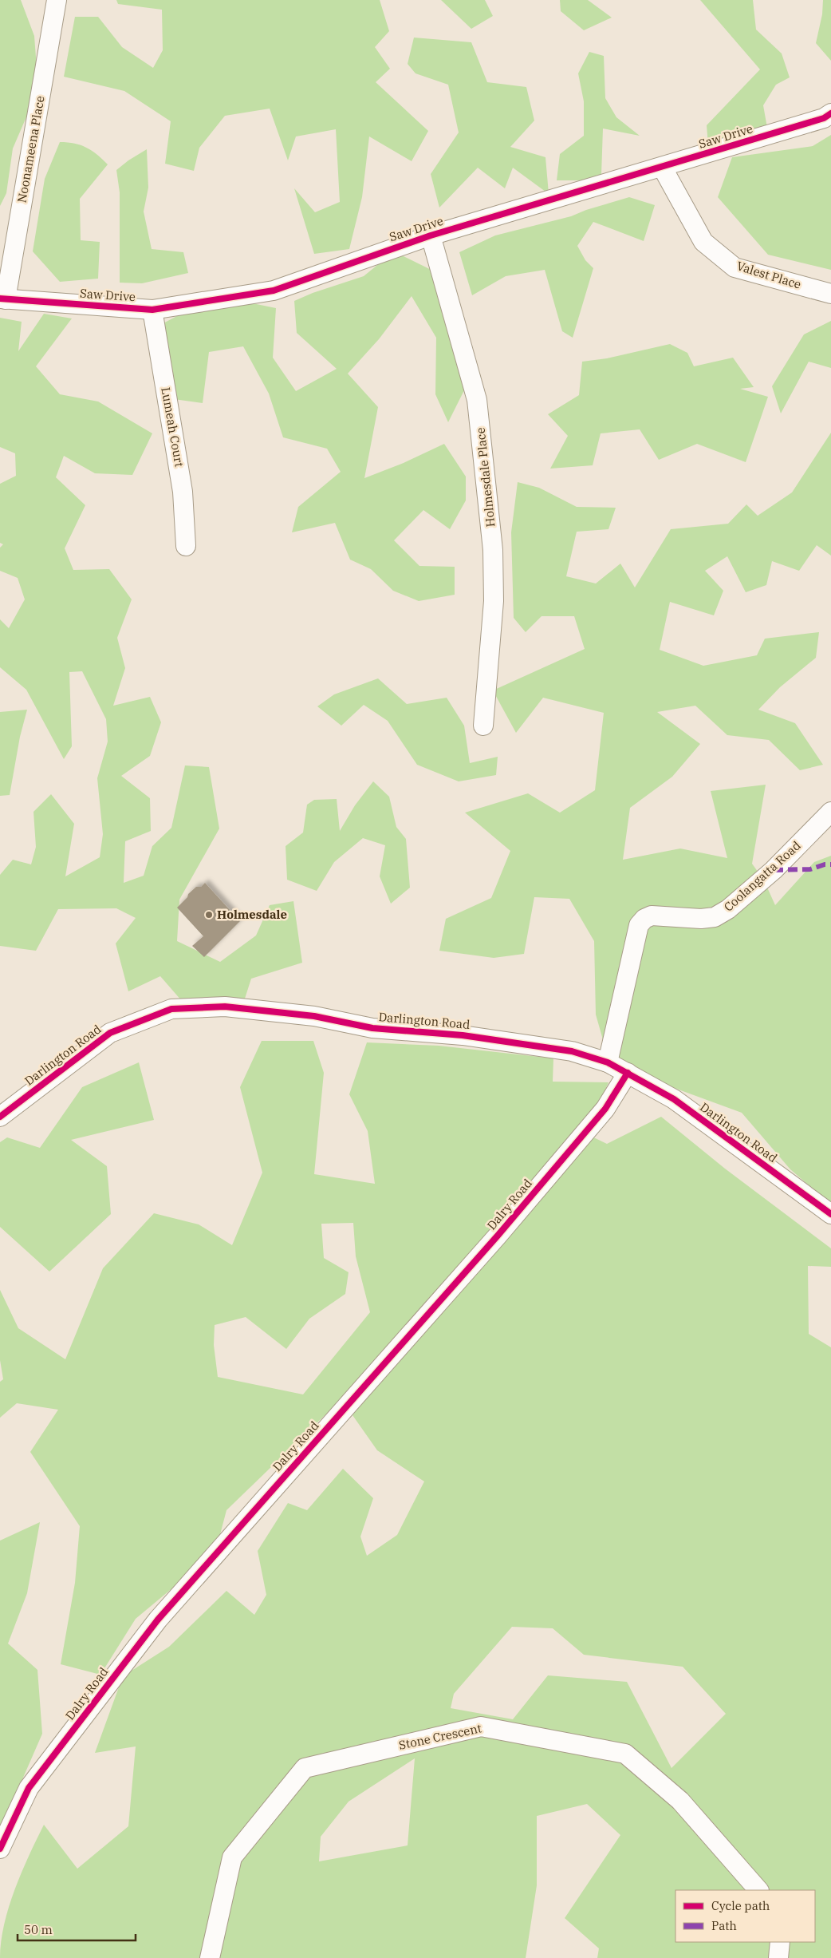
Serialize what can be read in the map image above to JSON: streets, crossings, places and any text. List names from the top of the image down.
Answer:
{
  "streets": {
    "street": [
      "Saw Drive",
      "Noonameena Place",
      "Valest Place",
      "Lumeah Court",
      "Holmesdale Place",
      "Coolangatta Road",
      "Darlington Road",
      "Dalry Road",
      "Stone Crescent"
    ]
  },
  "crossings": [
    ["Saw Drive", "Noonameena Place"],
    ["Saw Drive", "Valest Place"],
    ["Saw Drive", "Lumeah Court"],
    ["Saw Drive", "Holmesdale Place"],
    ["Coolangatta Road", "Darlington Road"],
    ["Darlington Road", "Dalry Road"]
  ],
  "places": ["Holmesdale"],
  "legend": ["Cycle path", "Path"],
  "scale_bar": "50 m"
}
